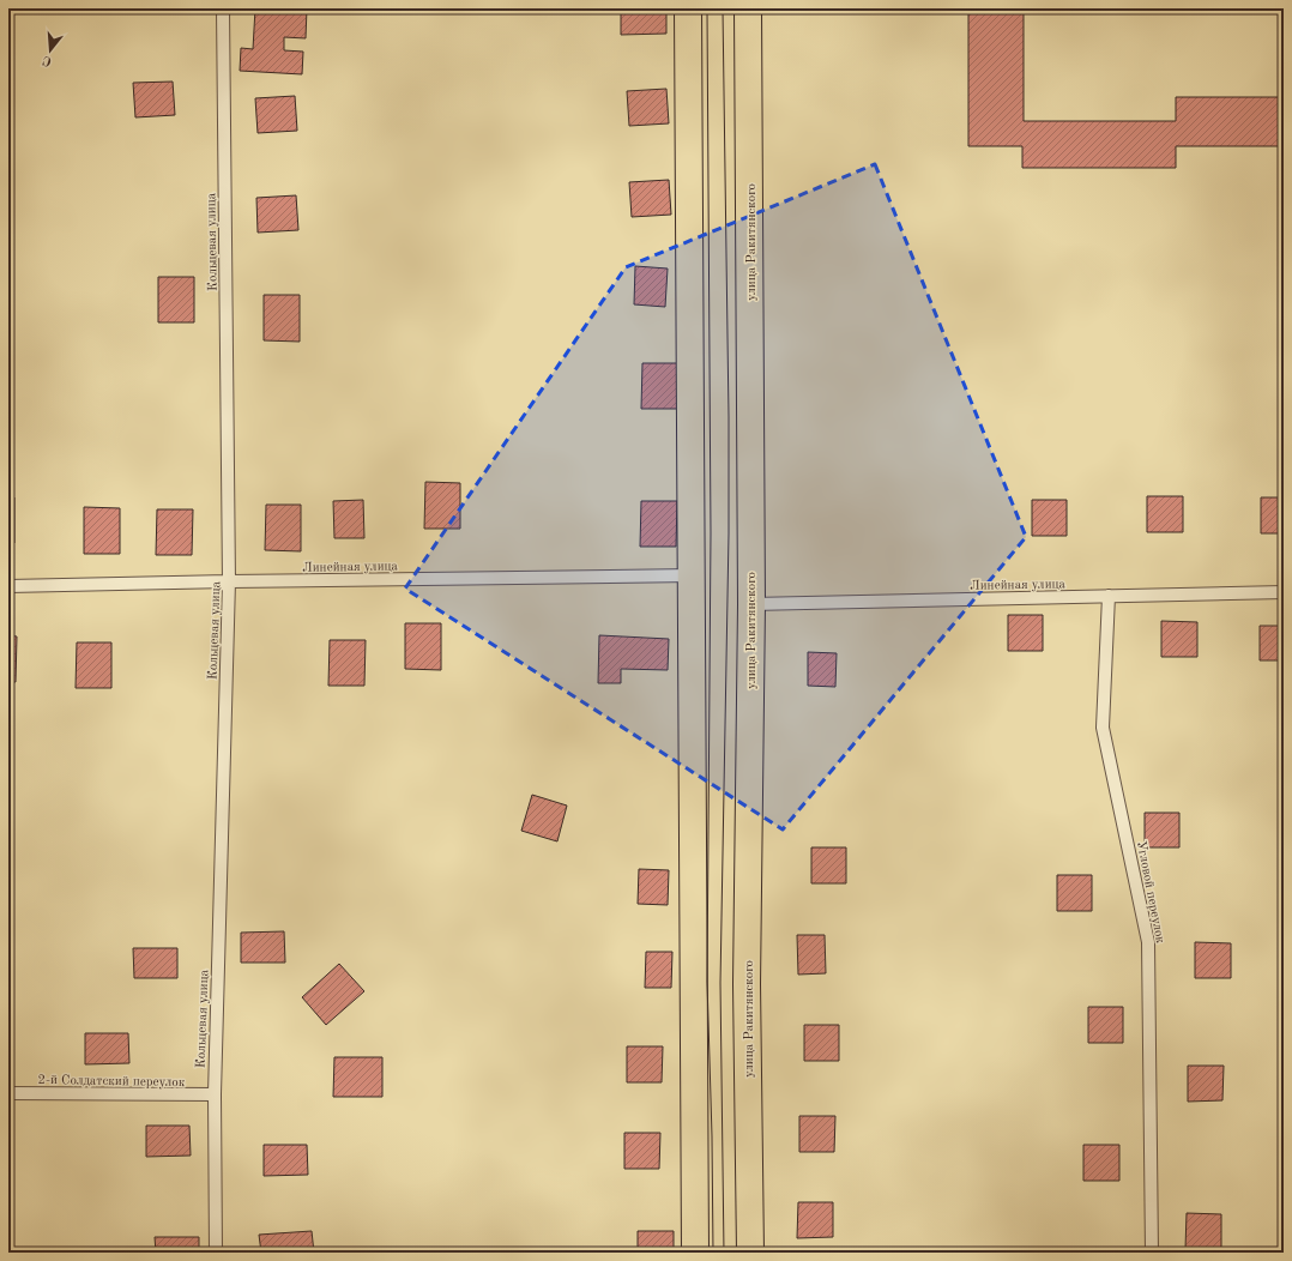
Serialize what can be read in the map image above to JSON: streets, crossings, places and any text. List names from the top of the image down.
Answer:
{
  "streets": {
    "main road": ["улица Ракитянского"],
    "lane": [
      "Кольцевая улица",
      "Линейная улица",
      "Угловой переулок",
      "2-й Солдатский переулок"
    ]
  },
  "crossings": [
    ["Кольцевая улица", "Линейная улица"],
    ["Кольцевая улица", "2-й Солдатский переулок"],
    ["улица Ракитянского", "Линейная улица"],
    ["Линейная улица", "Угловой переулок"]
  ],
  "north": "bottom"
}
